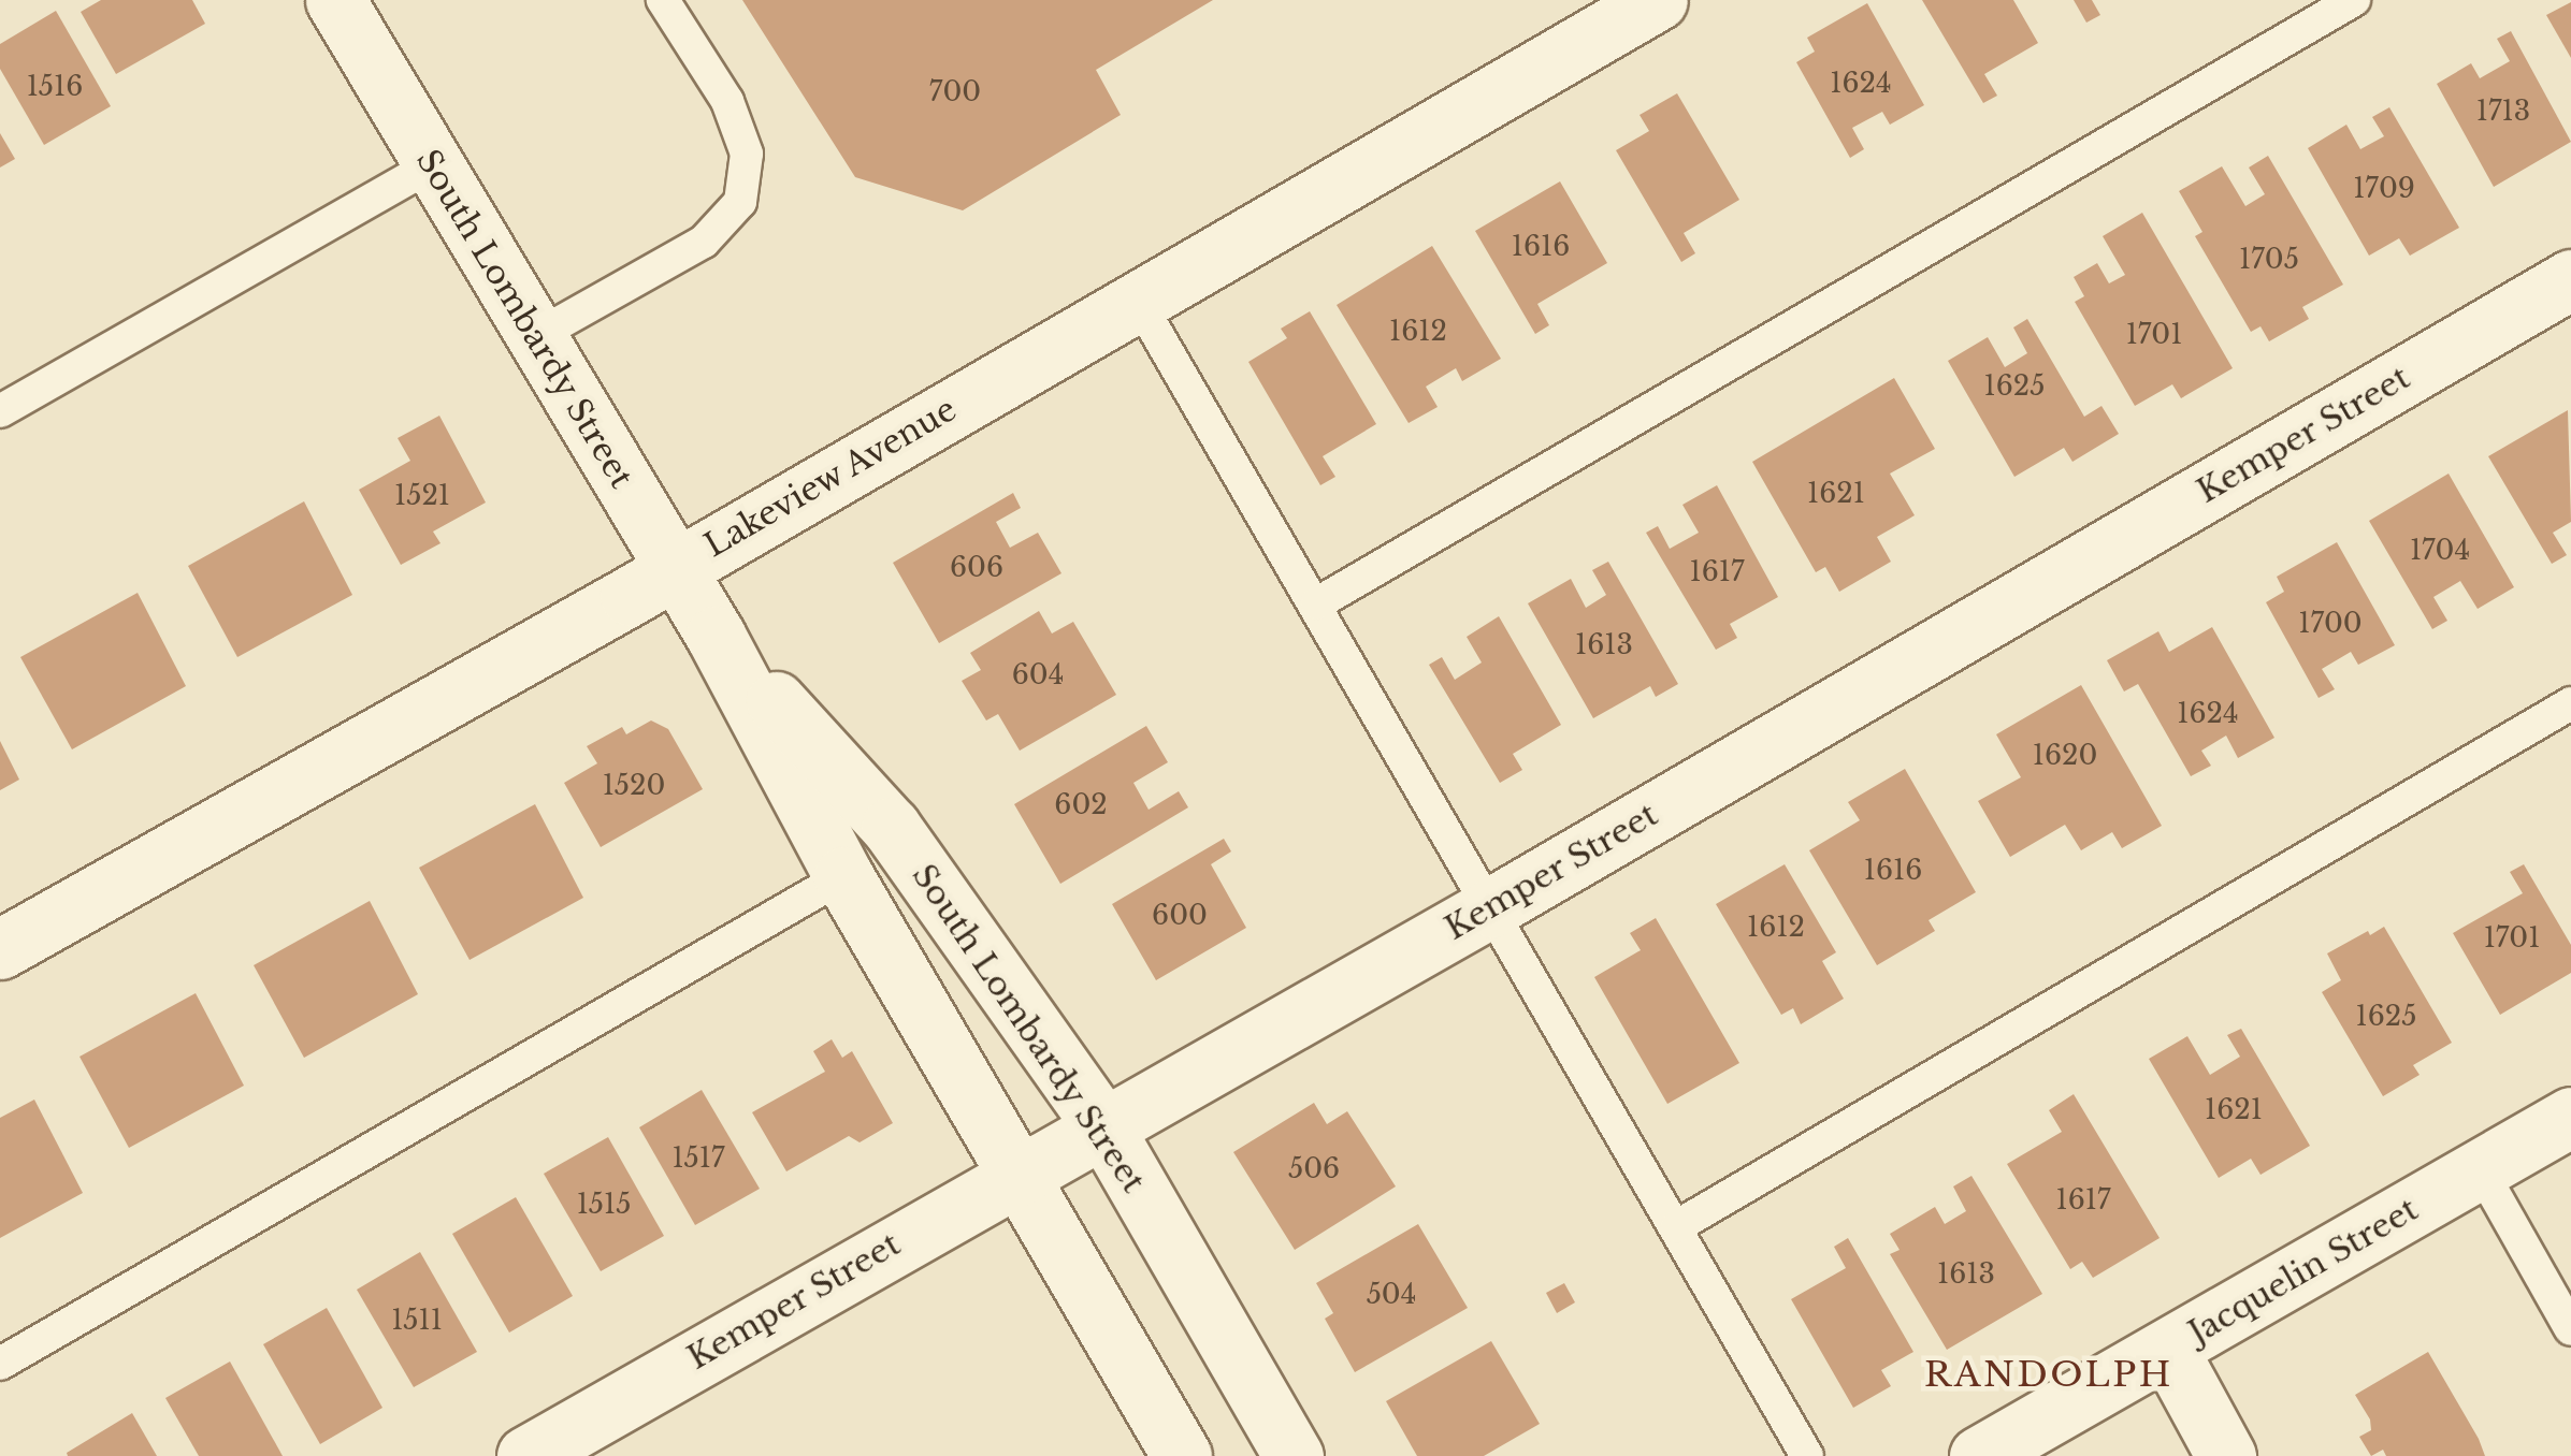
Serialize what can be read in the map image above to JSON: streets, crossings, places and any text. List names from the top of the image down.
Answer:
{
  "streets": {
    "street": [
      "South Lombardy Street",
      "Kemper Street",
      "Lakeview Avenue",
      "Jacquelin Street"
    ]
  },
  "crossings": [
    ["South Lombardy Street", "Kemper Street"],
    ["South Lombardy Street", "Lakeview Avenue"]
  ],
  "districts": ["RANDOLPH"],
  "house_numbers": [
    "1624",
    "1516",
    "700",
    "1713",
    "1709",
    "1616",
    "1705",
    "1612",
    "1701",
    "1625",
    "1621",
    "1521",
    "1704",
    "606",
    "1617",
    "1700",
    "1613",
    "604",
    "1624",
    "1620",
    "1520",
    "602",
    "1616",
    "600",
    "1612",
    "1701",
    "1625",
    "1621",
    "1517",
    "506",
    "1617",
    "1515",
    "1613",
    "504",
    "1511"
  ]
}
